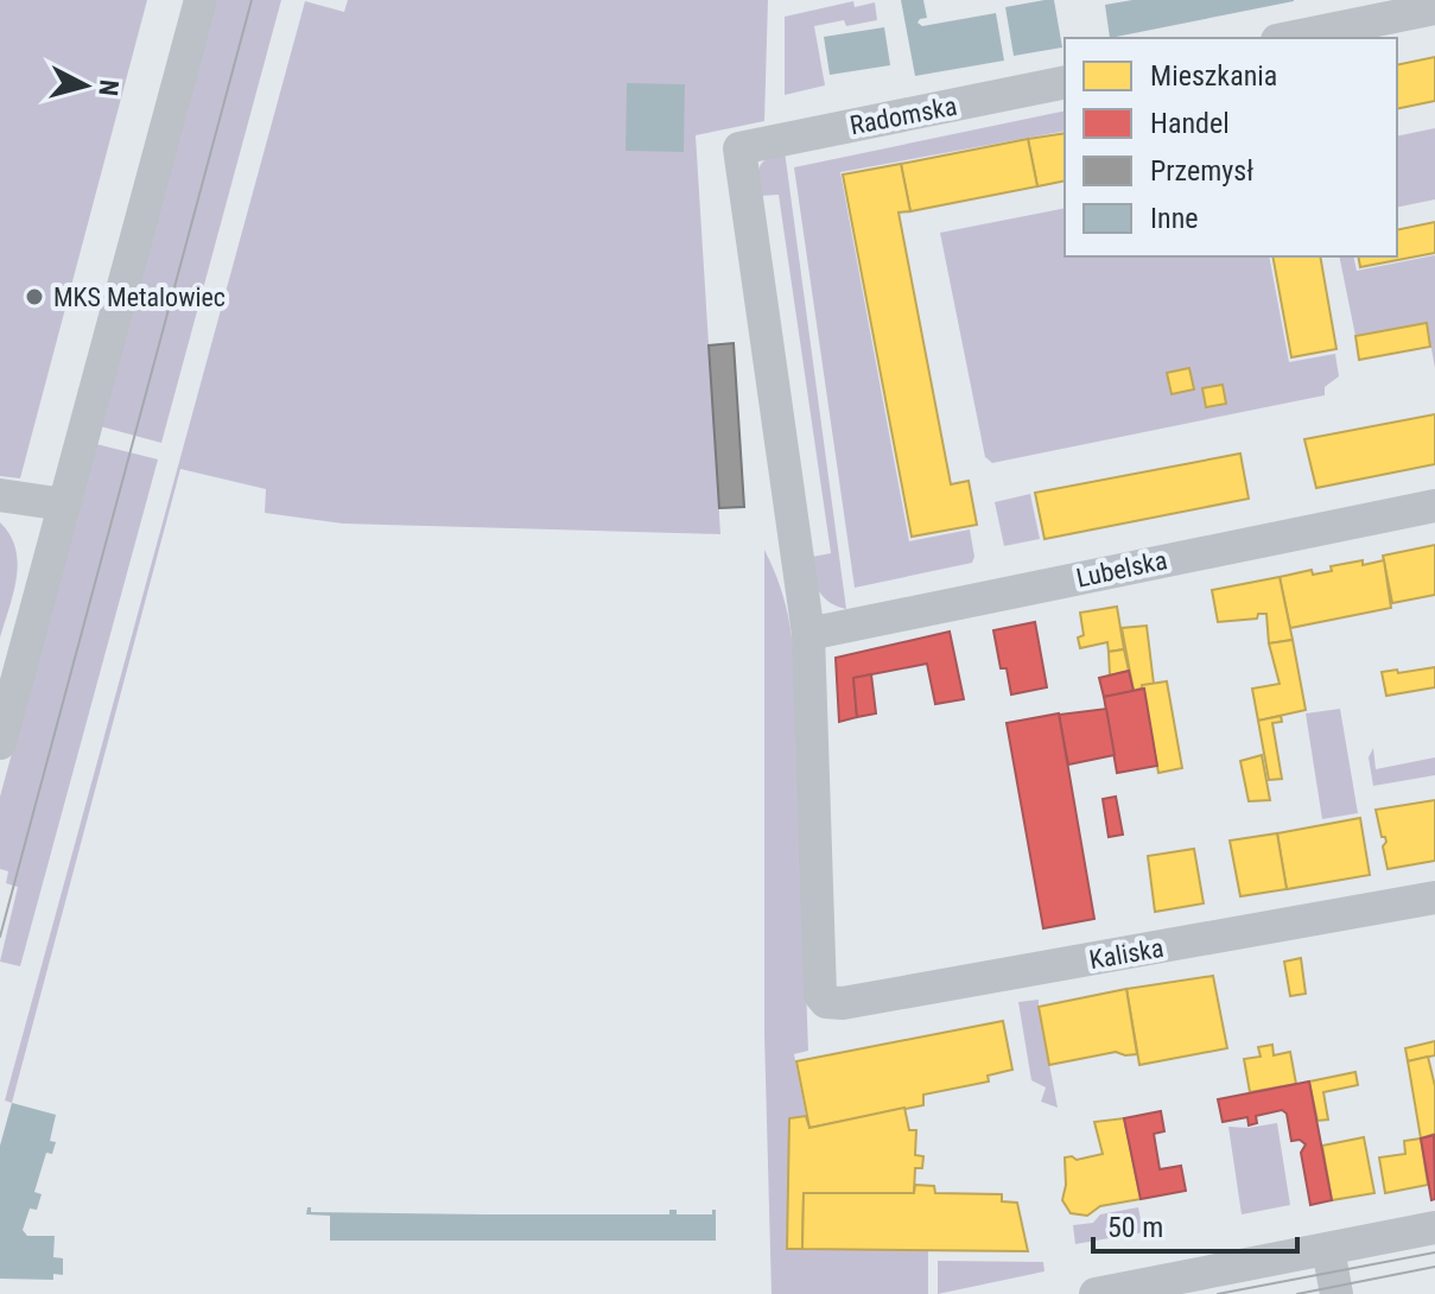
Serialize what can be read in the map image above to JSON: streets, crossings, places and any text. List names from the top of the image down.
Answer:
{
  "streets": {
    "street": ["Radomska", "Lubelska", "Kaliska"]
  },
  "crossings": [
    ["Radomska", "Lubelska"],
    ["Radomska", "Kaliska"],
    ["Lubelska", "Kaliska"]
  ],
  "places": ["MKS Metalowiec"],
  "legend": [
    "Mieszkania",
    "Handel",
    "Przemysł",
    "Inne"
  ],
  "scale_bar": "50 m",
  "north": "right"
}
